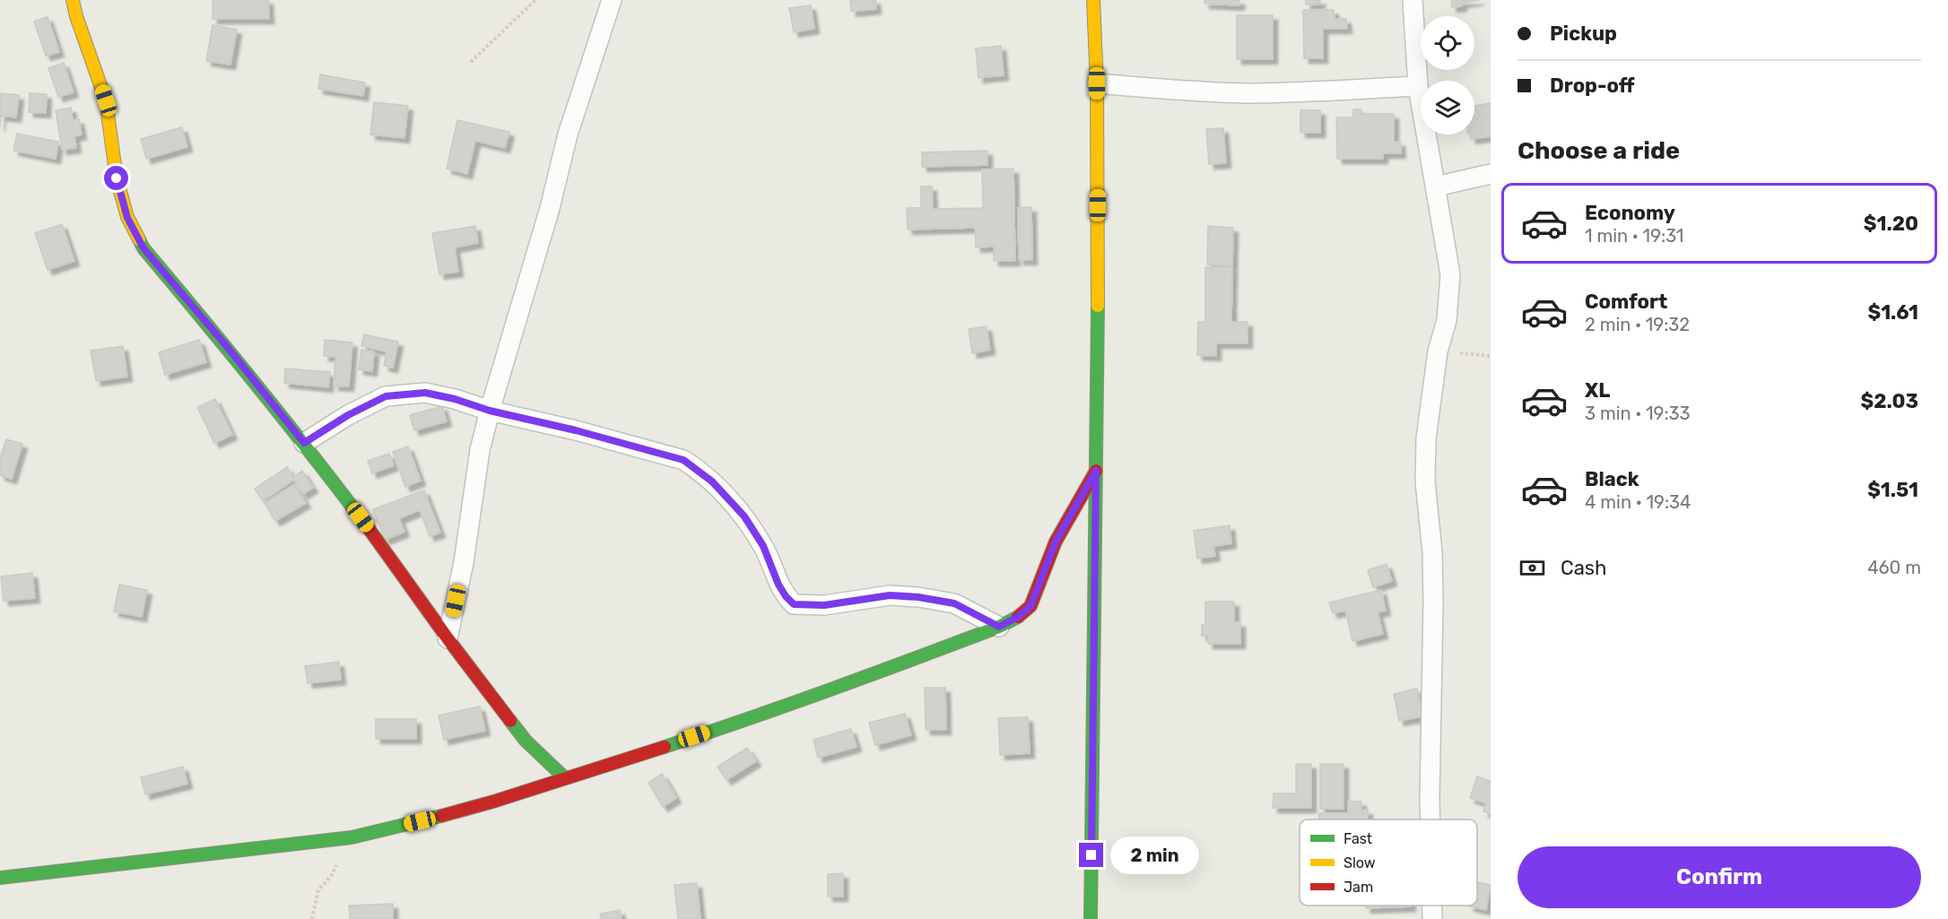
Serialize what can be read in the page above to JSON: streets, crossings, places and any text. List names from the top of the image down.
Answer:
{
  "legend": ["Fast", "Slow", "Jam"],
  "page": {
    "banner": ["Pickup", "Drop-off"],
    "heading": "Choose a ride",
    "list": [
      {
        "name": "Economy",
        "note": "1 min · 19:31",
        "value": "$1.20"
      },
      {
        "name": "Comfort",
        "note": "2 min · 19:32",
        "value": "$1.61"
      },
      {
        "name": "XL",
        "note": "3 min · 19:33",
        "value": "$2.03"
      },
      {
        "name": "Black",
        "note": "4 min · 19:34",
        "value": "$1.51"
      }
    ],
    "pay": ["Cash", "460 m"],
    "buttons": "Confirm",
    "bubble": "2 min"
  }
}
